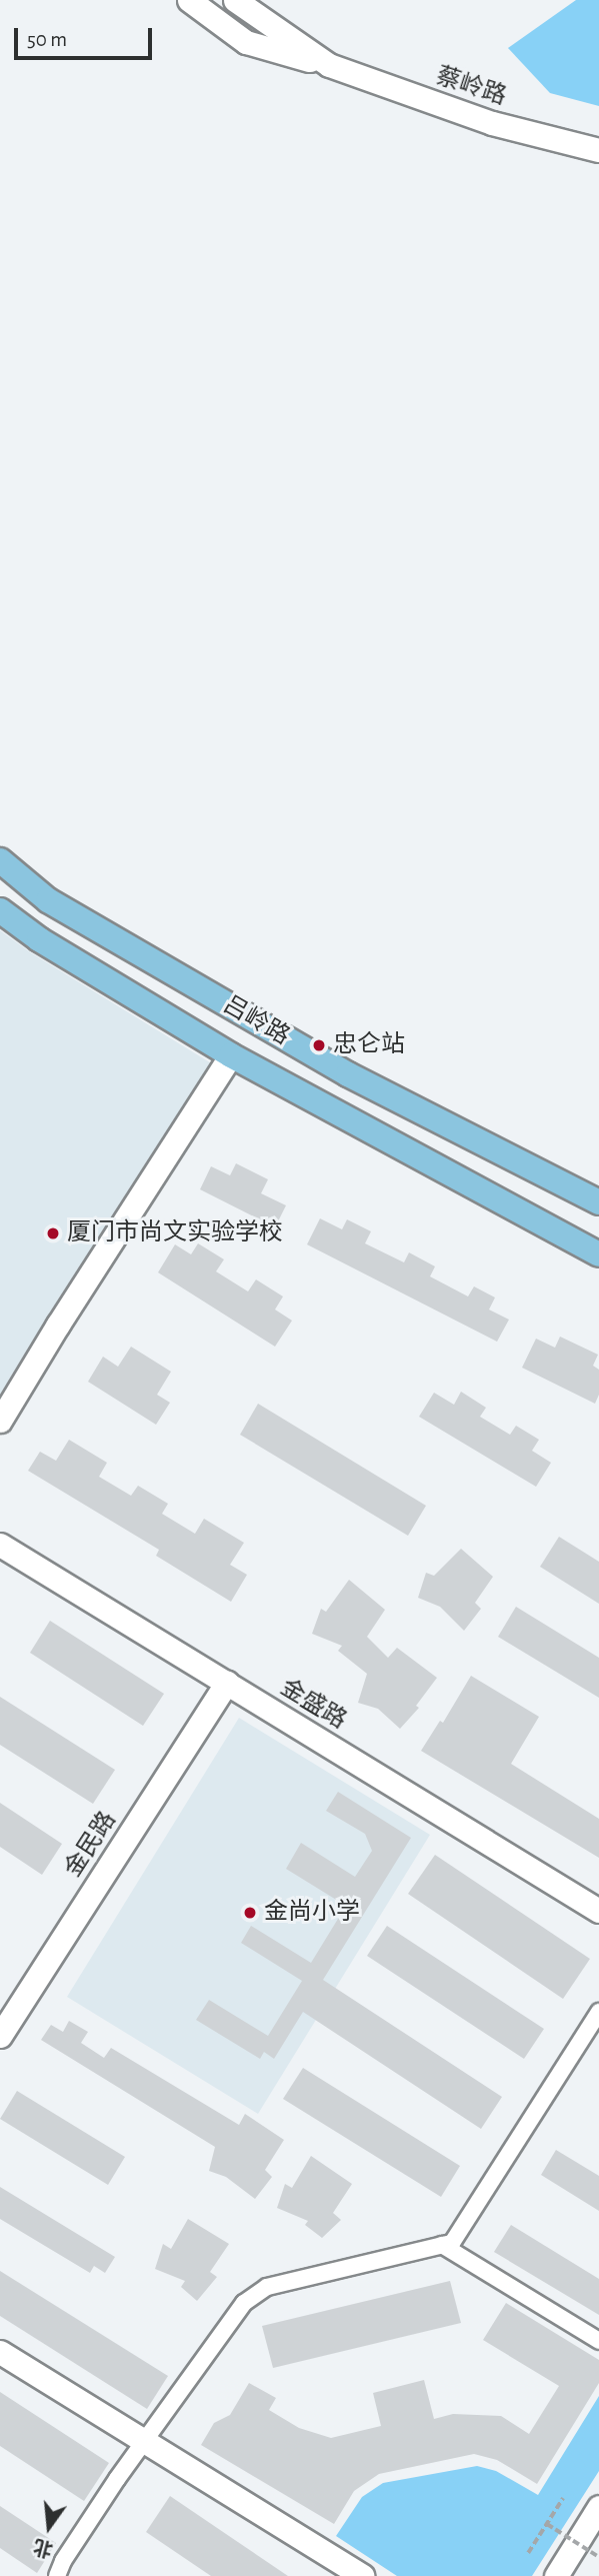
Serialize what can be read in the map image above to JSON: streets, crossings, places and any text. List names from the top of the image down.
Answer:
{
  "streets": {
    "main road": ["吕岭路"],
    "street": ["蔡岭路", "金盛路", "金民路"]
  },
  "crossings": [
    ["金盛路", "金民路"]
  ],
  "places": ["忠仑站", "厦门市尚文实验学校", "金尚小学"],
  "scale_bar": "50 m",
  "north": "bottom"
}
